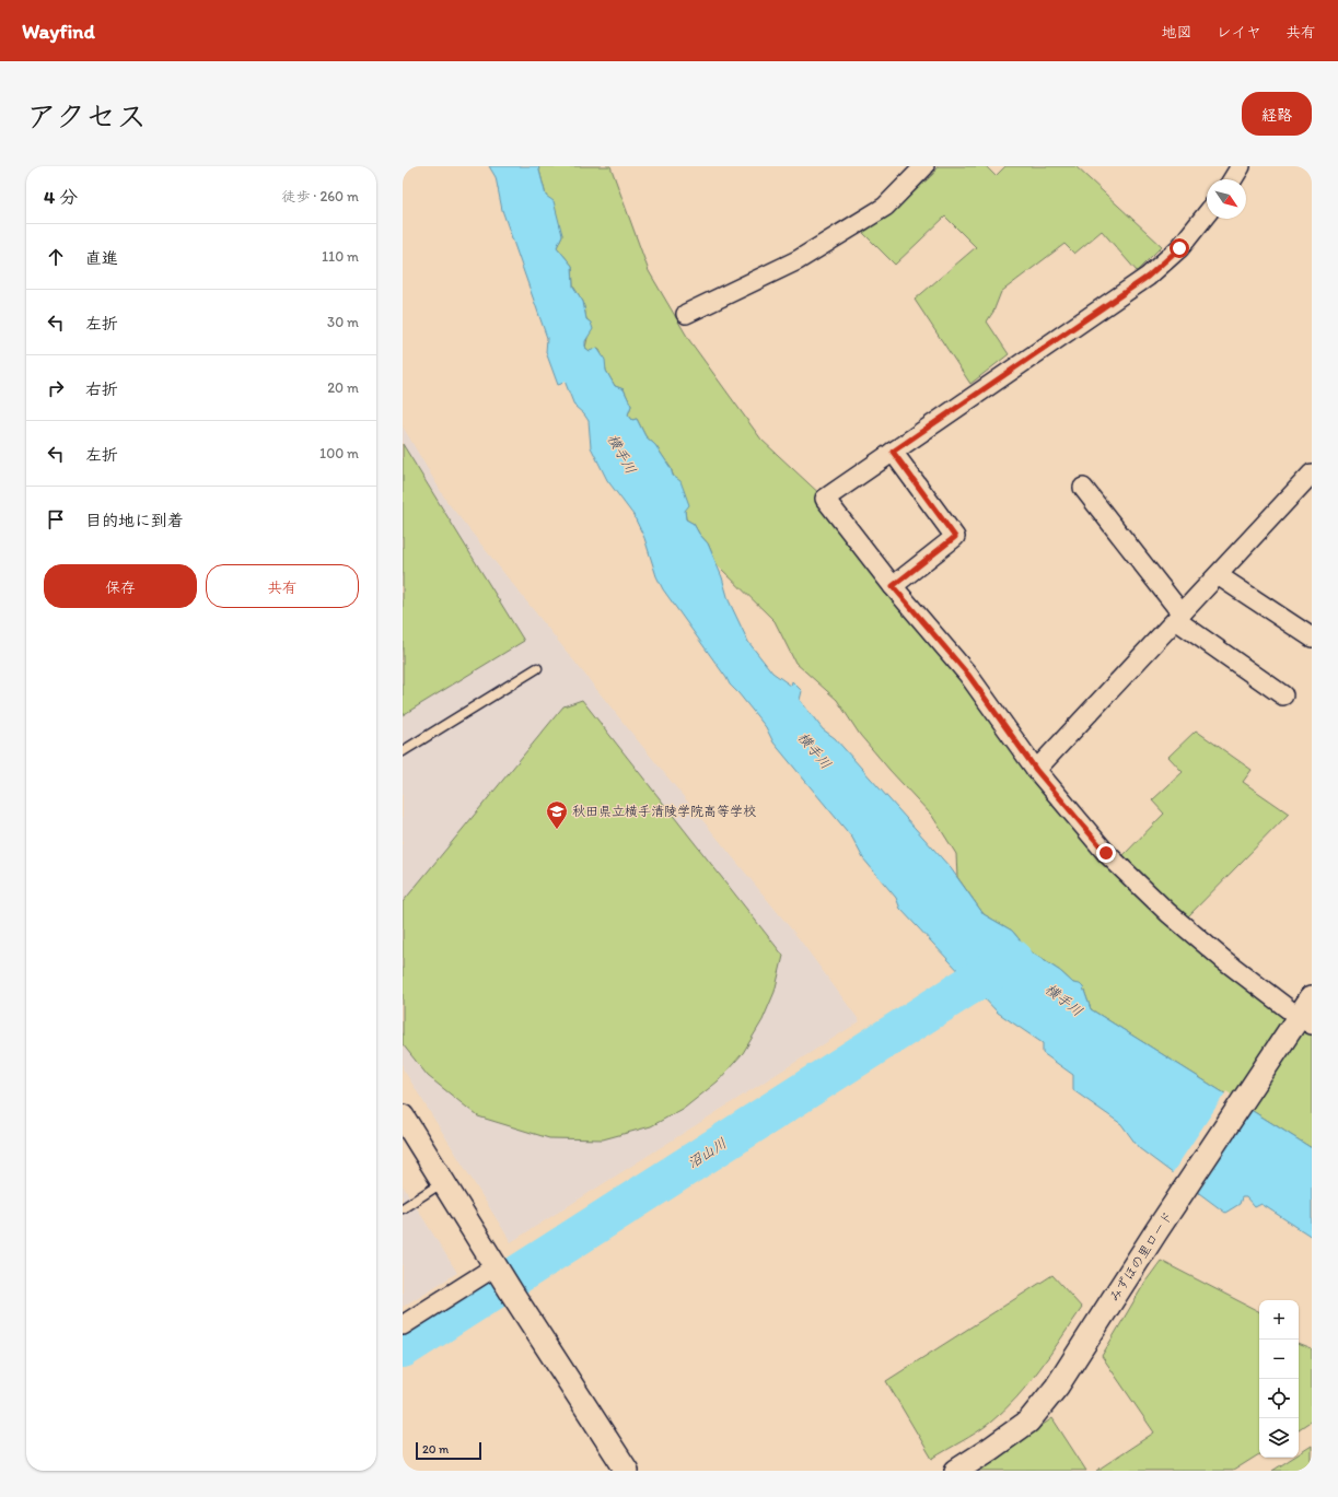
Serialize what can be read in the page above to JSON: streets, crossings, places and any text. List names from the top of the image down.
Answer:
{
  "streets": {
    "street": ["みずほの里ロード"]
  },
  "water": ["横手川", "沼山川"],
  "places": {
    "school or university": ["秋田県立横手清陵学院高等学校"]
  },
  "scale_bar": "20 m",
  "north": "bottom right",
  "page": {
    "header": "Wayfind",
    "nav": ["地図", "レイヤ", "共有"],
    "title": "アクセス",
    "buttons": [
      "経路",
      ["保存", "共有"]
    ],
    "heading": ["4 分", "徒歩 · 260 m"],
    "list": [
      ["直進", "110 m"],
      ["左折", "30 m"],
      ["右折", "20 m"],
      ["左折", "100 m"],
      "目的地に到着"
    ],
    "map_buttons": ["+", "−"],
    "scale": "20 m"
  }
}
